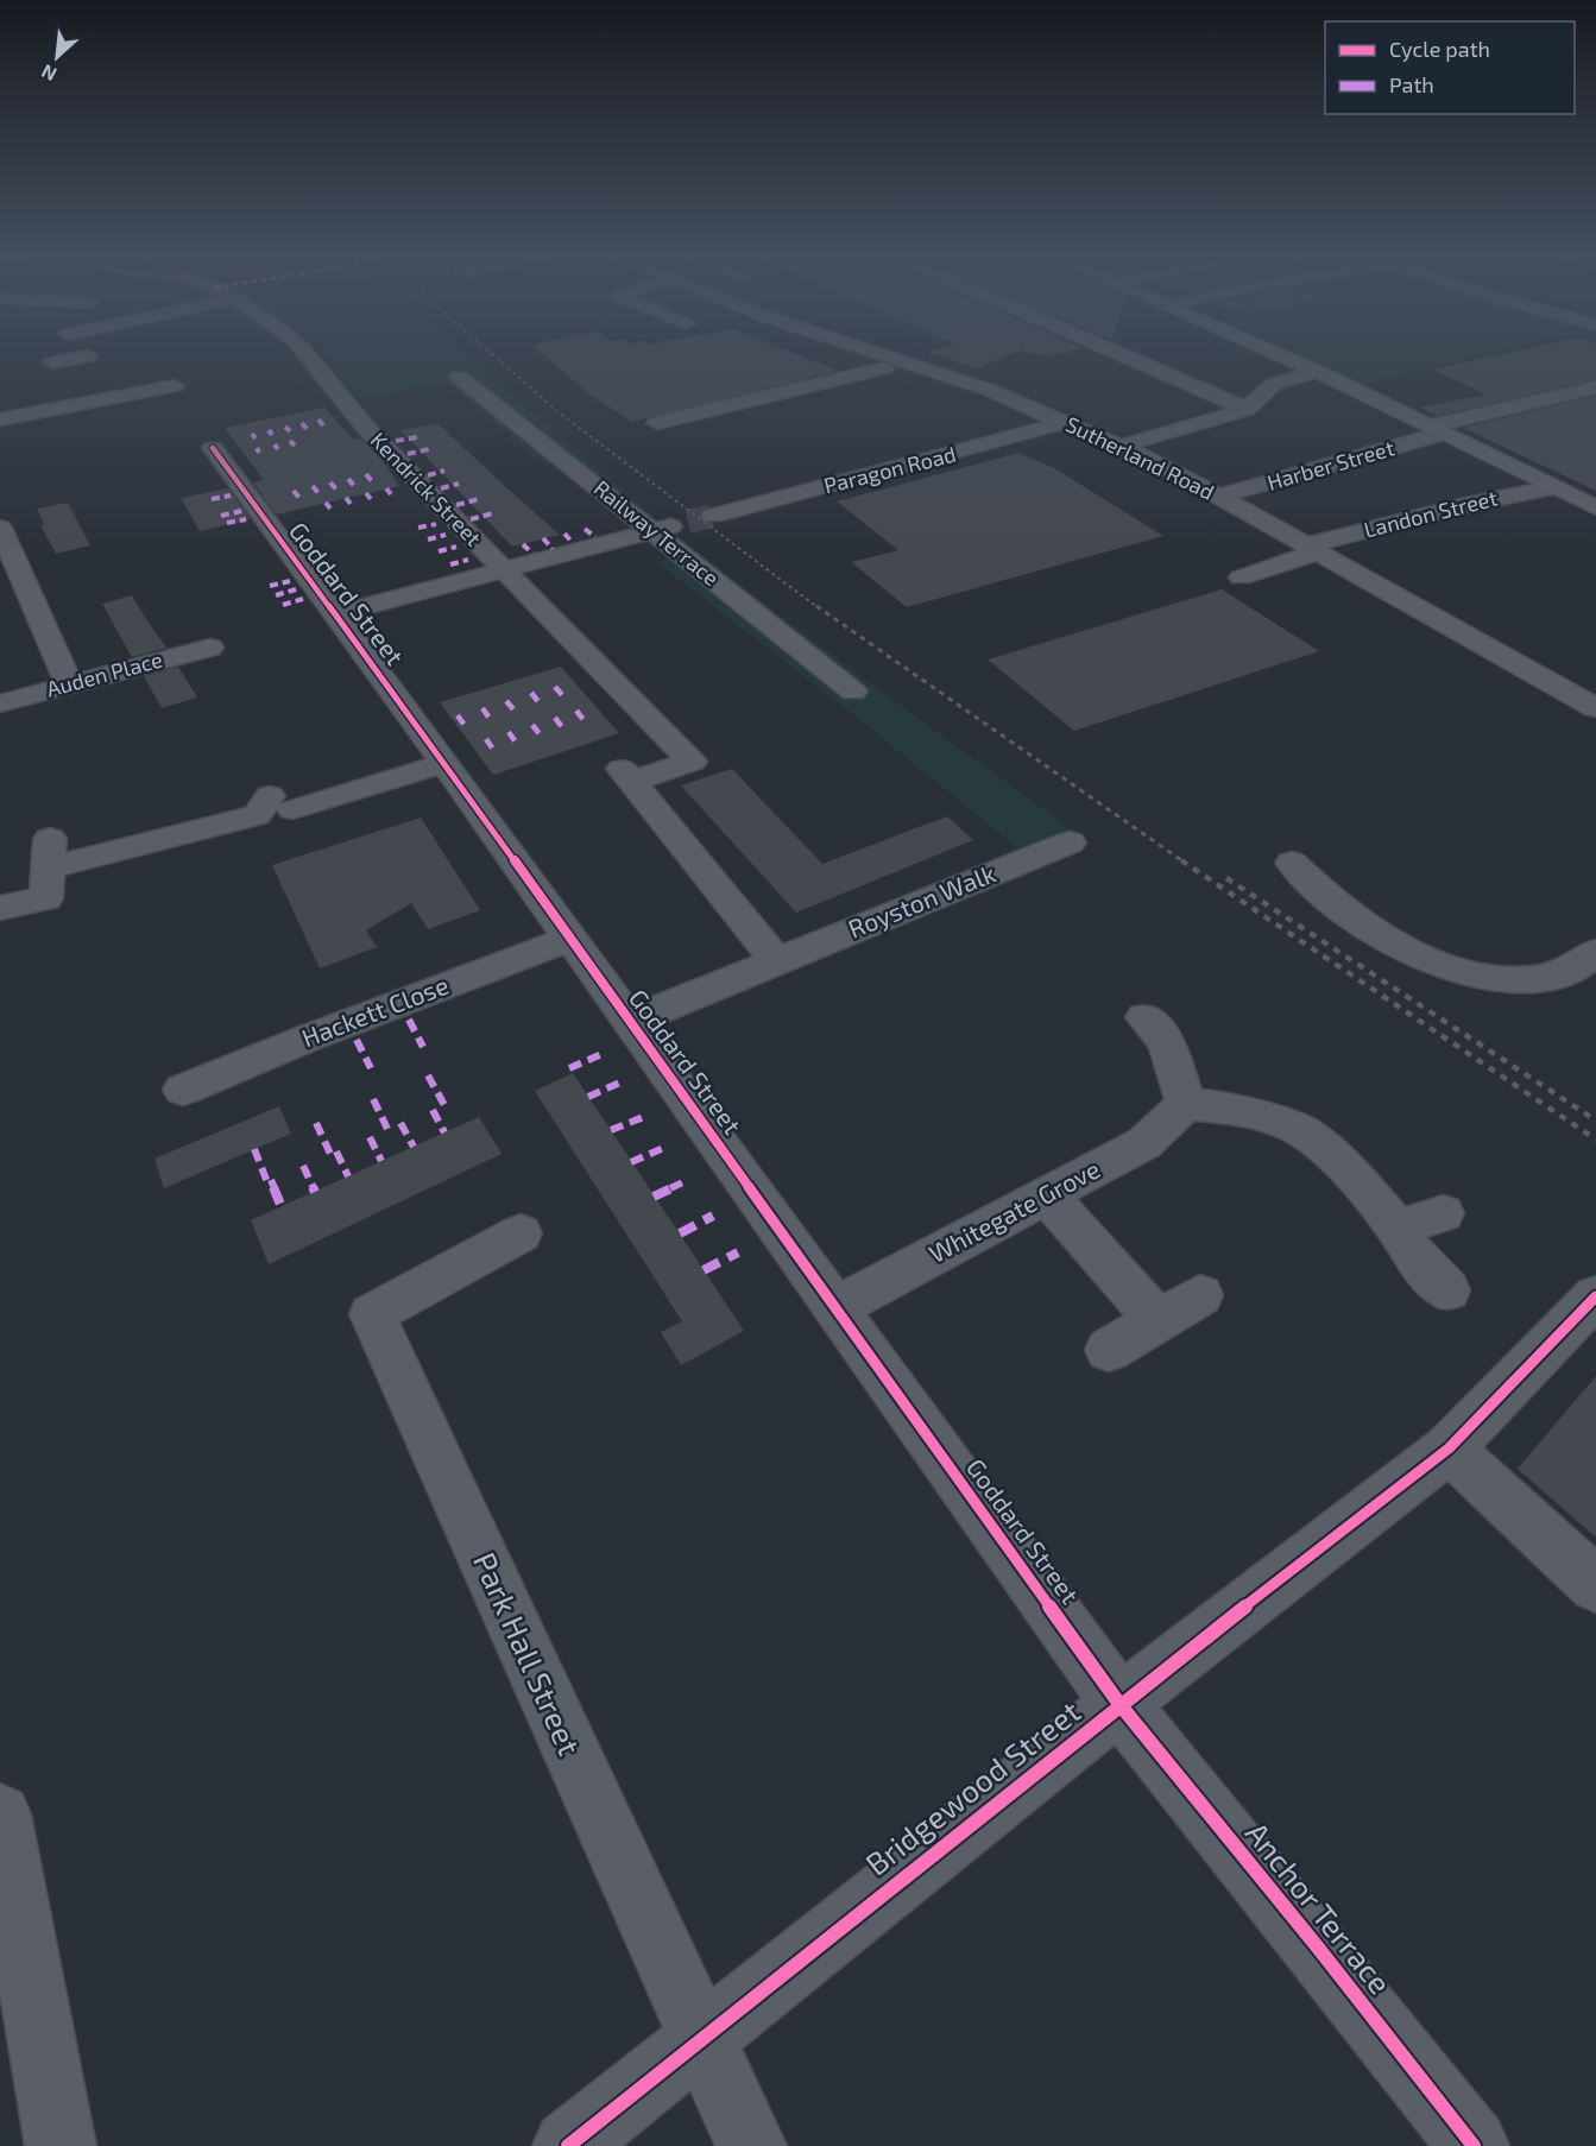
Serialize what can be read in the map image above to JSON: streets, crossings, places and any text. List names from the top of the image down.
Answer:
{
  "streets": {
    "street": [
      "Sutherland Road",
      "Harber Street",
      "Paragon Road",
      "Kendrick Street",
      "Landon Street",
      "Railway Terrace",
      "Goddard Street",
      "Auden Place",
      "Royston Walk",
      "Hackett Close",
      "Whitegate Grove",
      "Park Hall Street",
      "Bridgewood Street",
      "Anchor Terrace"
    ]
  },
  "crossings": [
    ["Sutherland Road", "Harber Street"],
    ["Sutherland Road", "Paragon Road"],
    ["Sutherland Road", "Landon Street"],
    ["Goddard Street", "Royston Walk"],
    ["Goddard Street", "Hackett Close"],
    ["Goddard Street", "Whitegate Grove"],
    ["Goddard Street", "Bridgewood Street"],
    ["Goddard Street", "Anchor Terrace"],
    ["Park Hall Street", "Bridgewood Street"],
    ["Bridgewood Street", "Anchor Terrace"]
  ],
  "legend": ["Cycle path", "Path"],
  "north": "bottom left"
}
